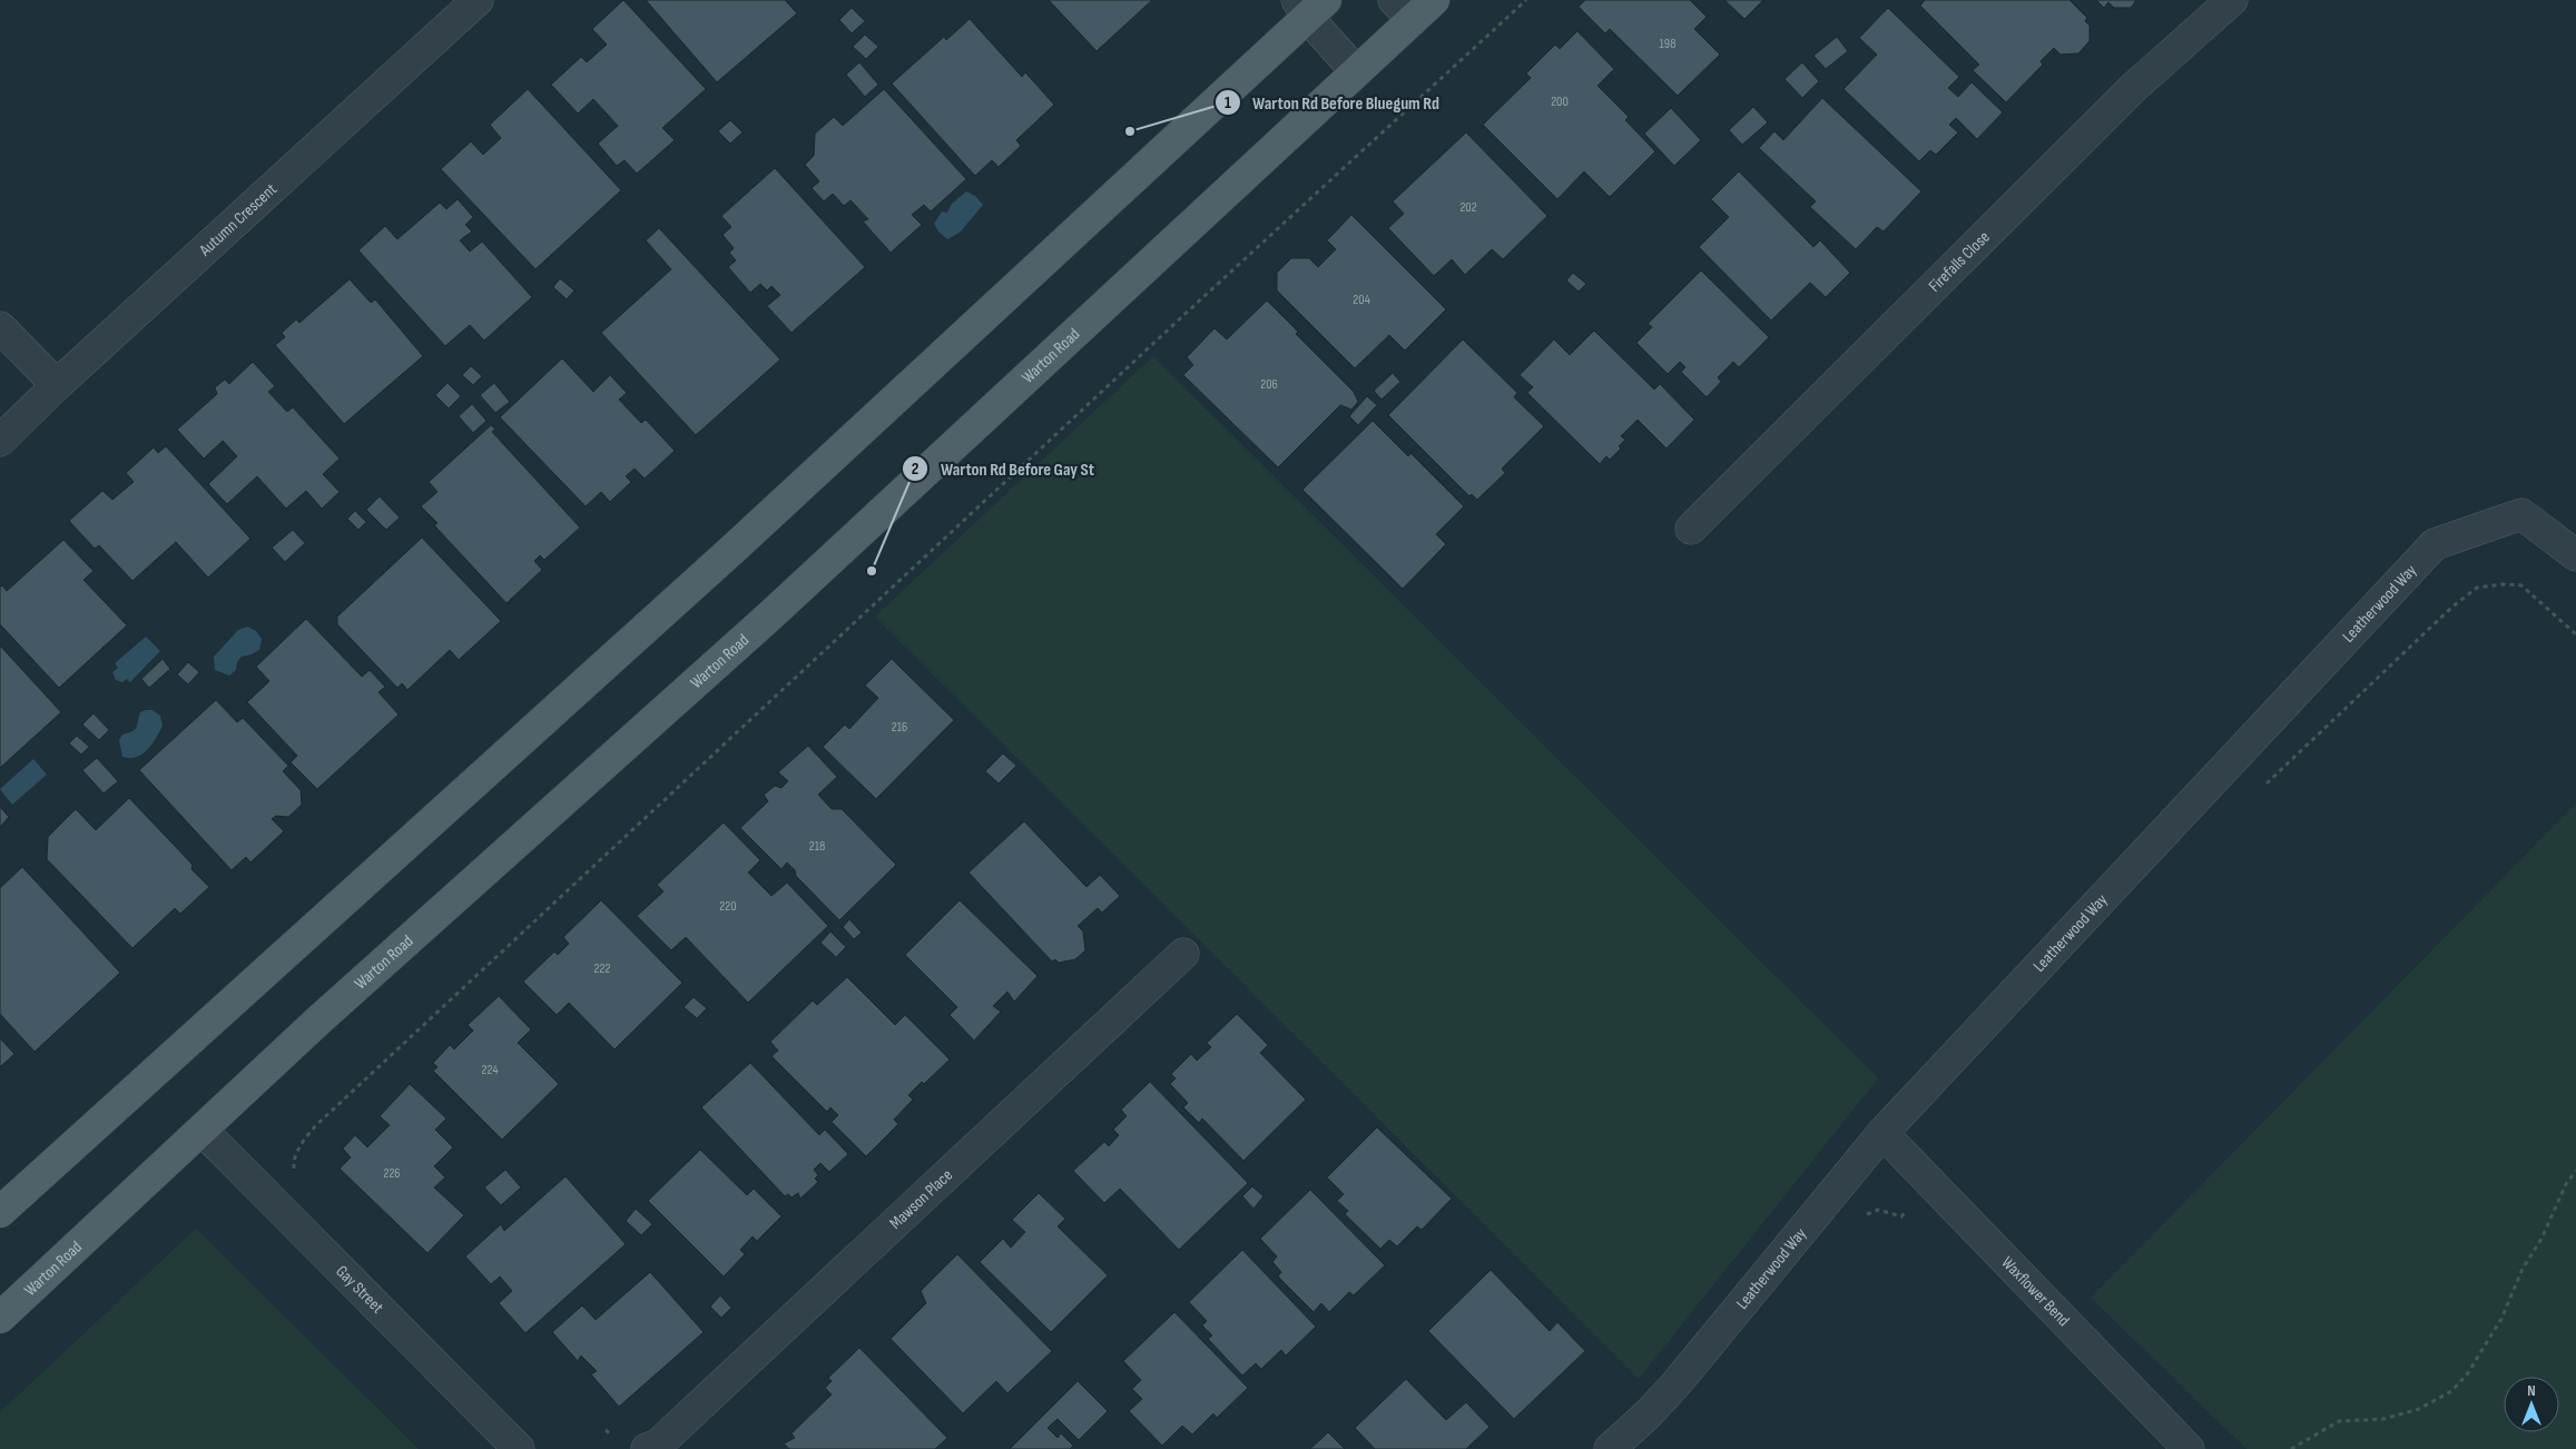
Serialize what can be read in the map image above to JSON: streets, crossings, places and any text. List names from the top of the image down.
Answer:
{
  "streets": {
    "main road": ["Warton Road"],
    "street": [
      "Autumn Crescent",
      "Firefalls Close",
      "Leatherwood Way",
      "Mawson Place",
      "Gay Street",
      "Waxflower Bend"
    ]
  },
  "crossings": [
    ["Warton Road", "Gay Street"],
    ["Leatherwood Way", "Waxflower Bend"]
  ],
  "places": ["Warton Rd Before Bluegum Rd", "Warton Rd Before Gay St"],
  "house_numbers": [
    "198",
    "200",
    "202",
    "204",
    "206",
    "216",
    "218",
    "220",
    "222",
    "224",
    "226"
  ],
  "north": "top"
}
